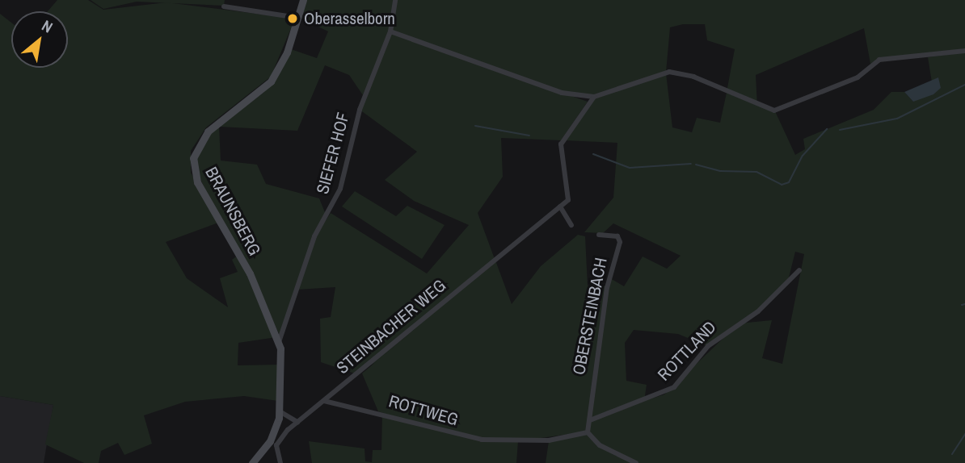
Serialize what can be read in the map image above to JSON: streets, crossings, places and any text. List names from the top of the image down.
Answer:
{
  "streets": {
    "main road": ["BRAUNSBERG"],
    "street": [
      "SIEFER HOF",
      "OBERSTEINBACH",
      "STEINBACHER WEG",
      "ROTTLAND",
      "ROTTWEG"
    ]
  },
  "crossings": [
    ["SIEFER HOF", "BRAUNSBERG"],
    ["OBERSTEINBACH", "ROTTLAND"],
    ["STEINBACHER WEG", "ROTTWEG"]
  ],
  "places": ["Oberasselborn"],
  "north": "top right"
}
